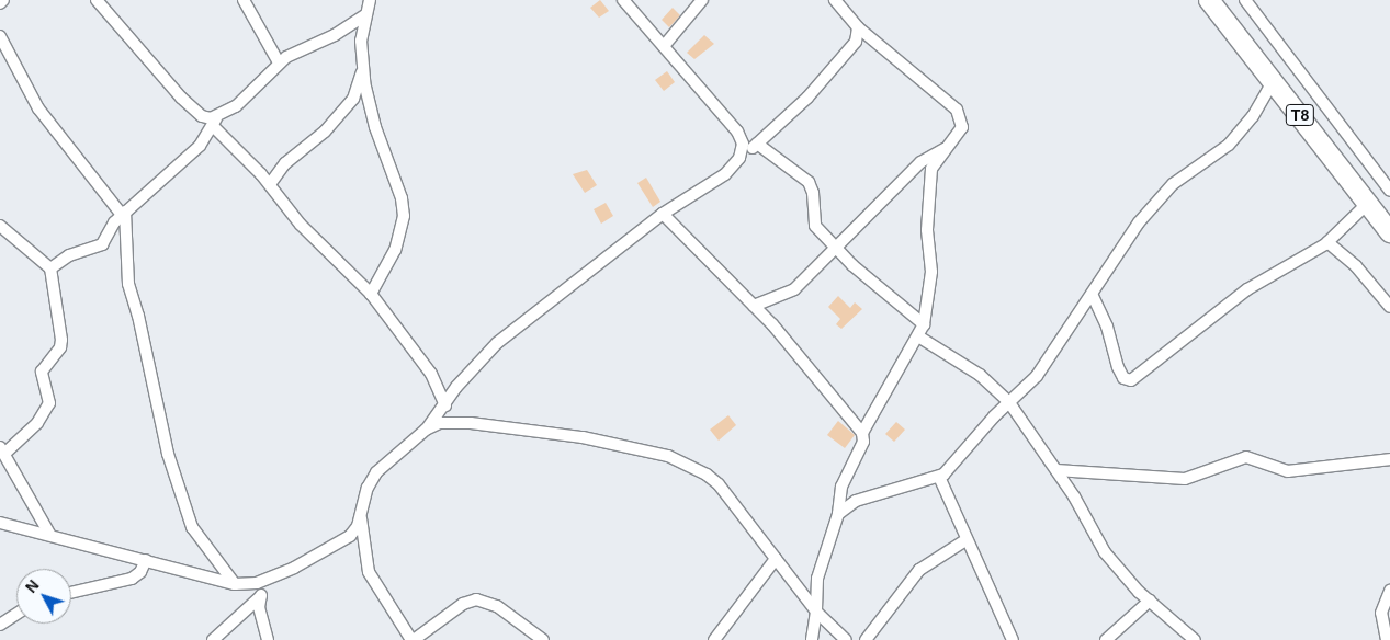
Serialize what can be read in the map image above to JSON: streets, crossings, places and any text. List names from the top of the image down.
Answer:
{
  "streets": {
    "highway": ["T8"]
  },
  "north": "top left"
}
